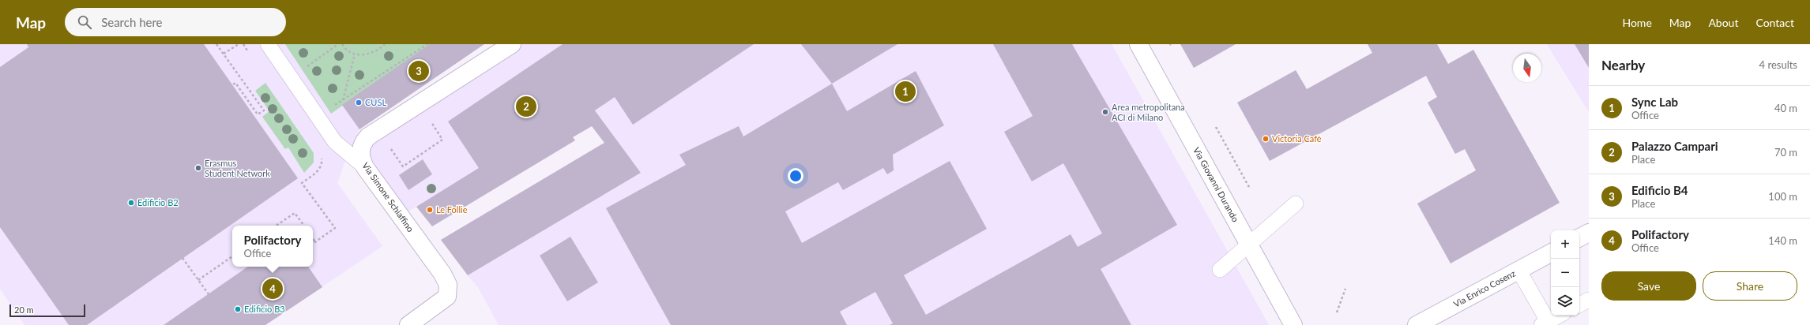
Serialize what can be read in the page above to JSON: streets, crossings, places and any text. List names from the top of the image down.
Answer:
{
  "streets": {
    "street": ["Via Giovanni Durando", "Via Simone Schiaffino", "Via Enrico Cosenz"]
  },
  "places": [
    "CUSL",
    "Area metropolitana ACI di Milano",
    "Victoria Cafè",
    "Erasmus Student Network",
    "Edificio B2",
    "Le Follie",
    "Edificio B3"
  ],
  "scale_bar": "20 m",
  "north": "bottom",
  "page": {
    "header": "Map",
    "search": "Search here",
    "nav": [
      "Home",
      "Map",
      "About",
      "Contact"
    ],
    "heading": ["Nearby", "4 results"],
    "pins": [
      "3",
      "1",
      "2",
      "4"
    ],
    "list": [
      {
        "mark": "1",
        "name": "Sync Lab",
        "note": "Office",
        "value": "40 m"
      },
      {
        "mark": "2",
        "name": "Palazzo Campari",
        "note": "Place",
        "value": "70 m"
      },
      {
        "mark": "3",
        "name": "Edificio B4",
        "note": "Place",
        "value": "100 m"
      },
      {
        "mark": "4",
        "name": "Polifactory",
        "note": "Office",
        "value": "140 m"
      }
    ],
    "popup": ["Polifactory", "Office"],
    "map_buttons": ["+", "−"],
    "buttons": ["Save", "Share"],
    "scale": "20 m"
  }
}
